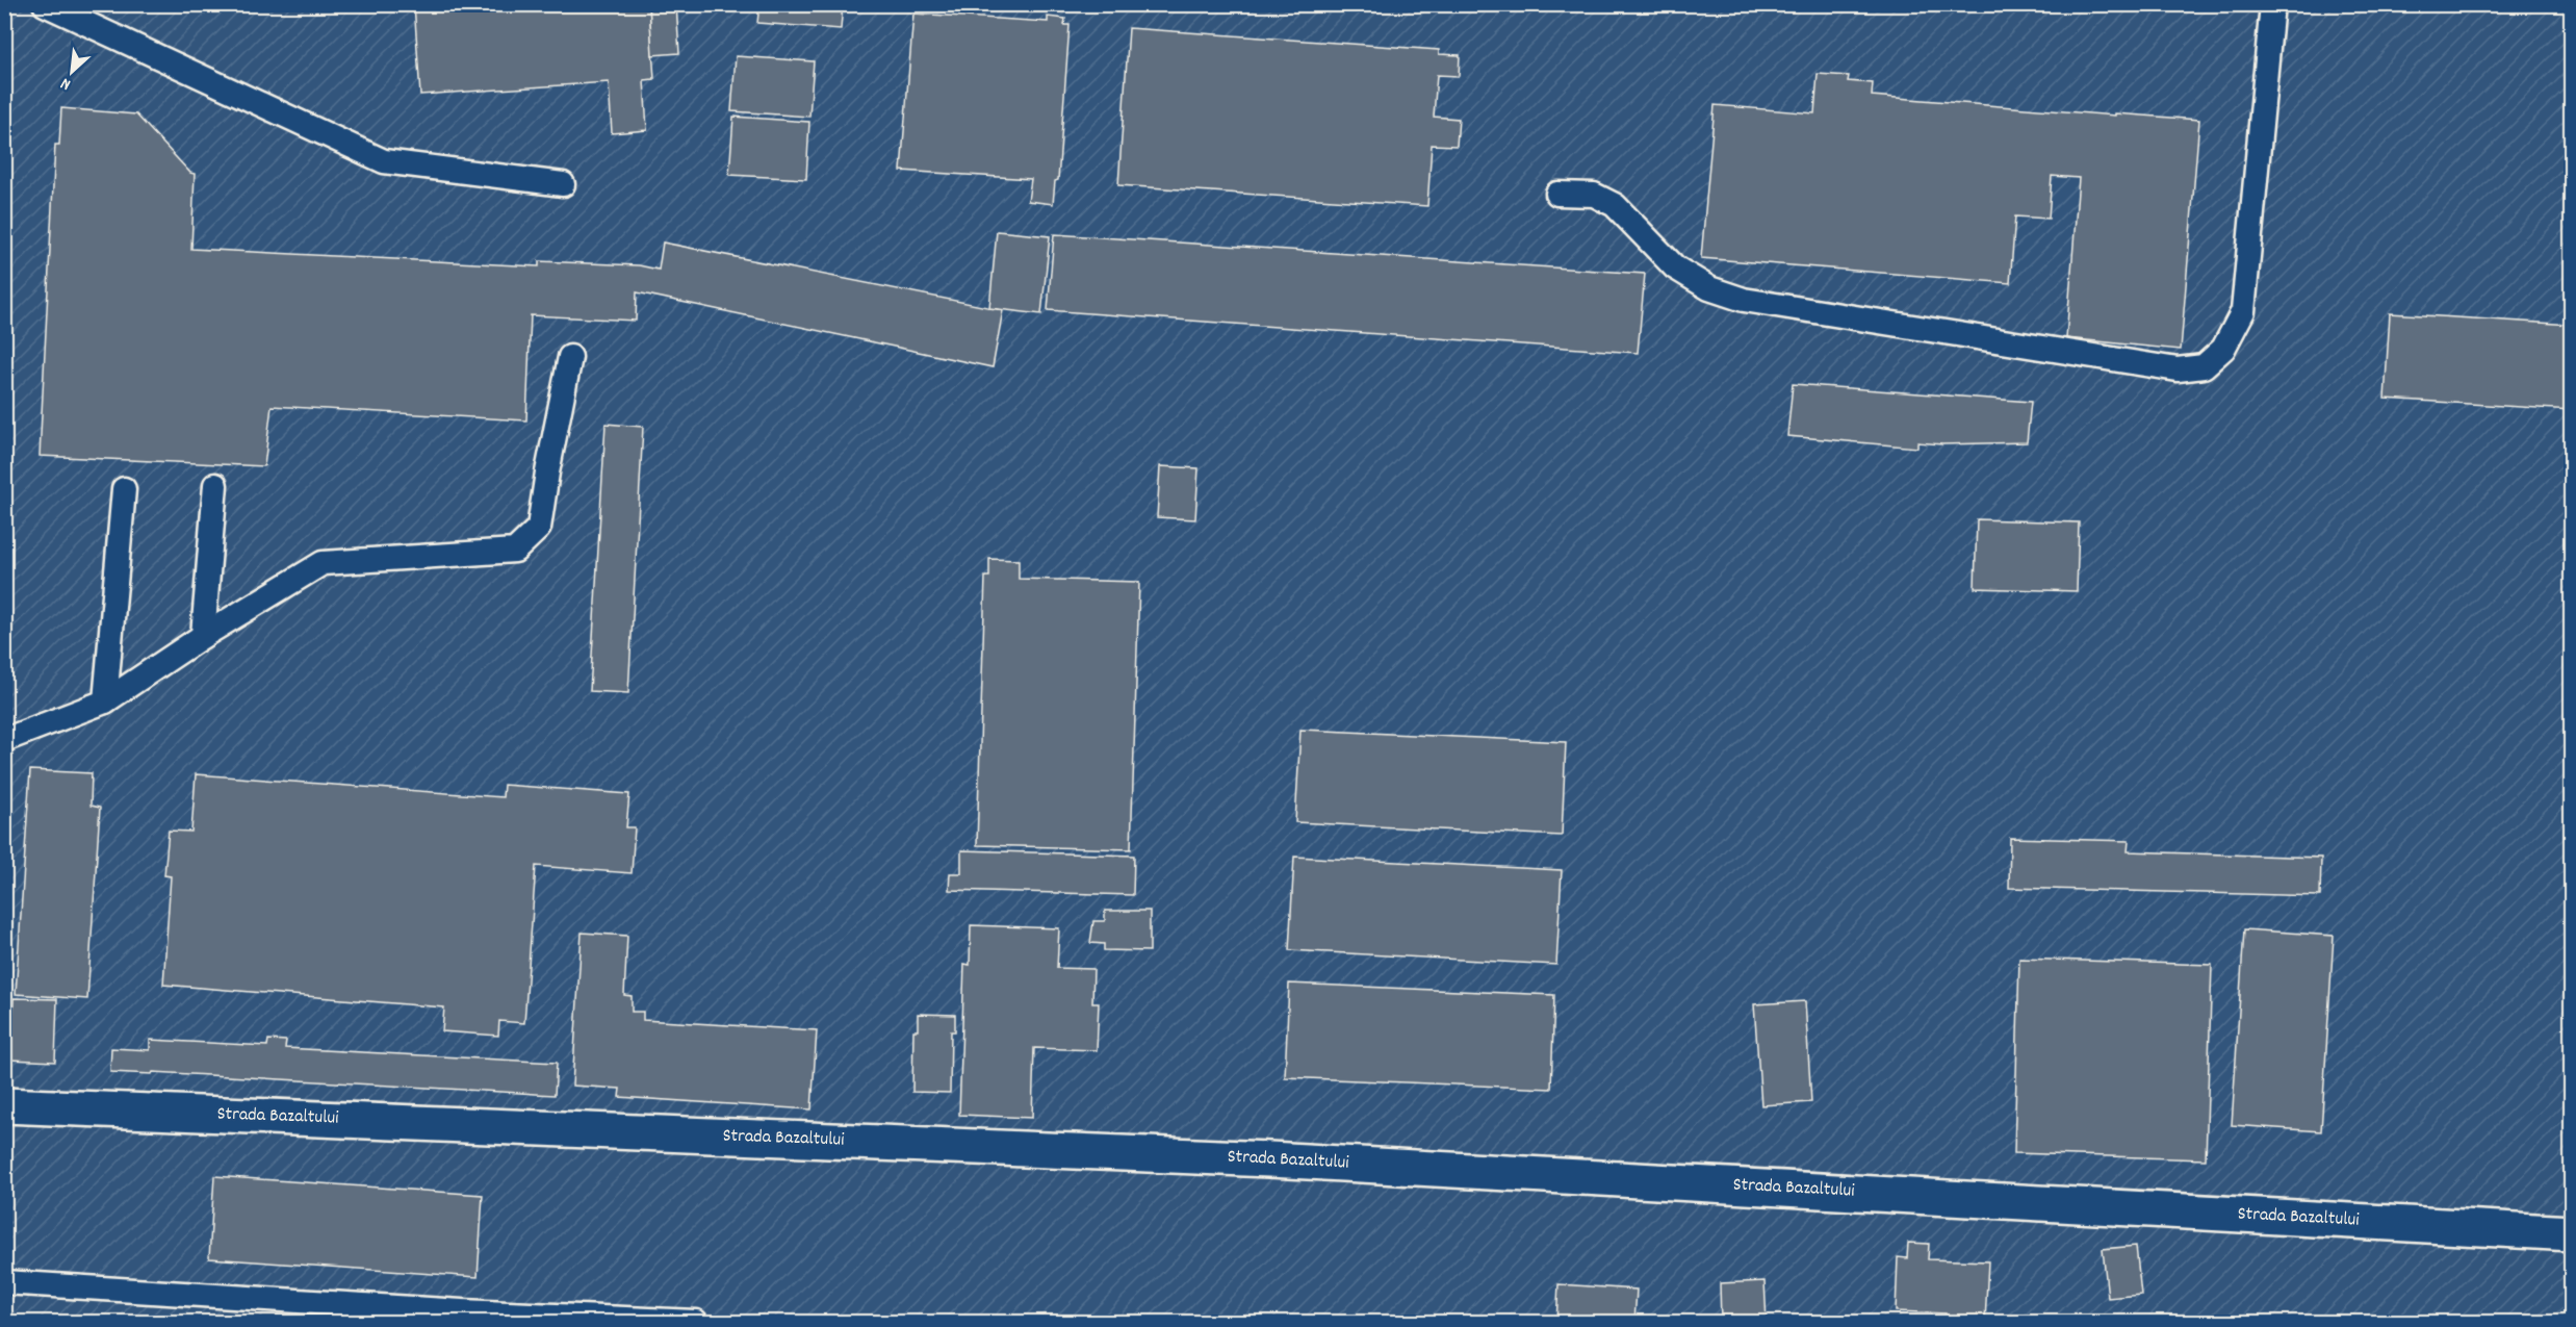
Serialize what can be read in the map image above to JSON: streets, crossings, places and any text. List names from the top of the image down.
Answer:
{
  "streets": {
    "street": ["Strada Bazaltului"]
  },
  "north": "bottom left"
}
